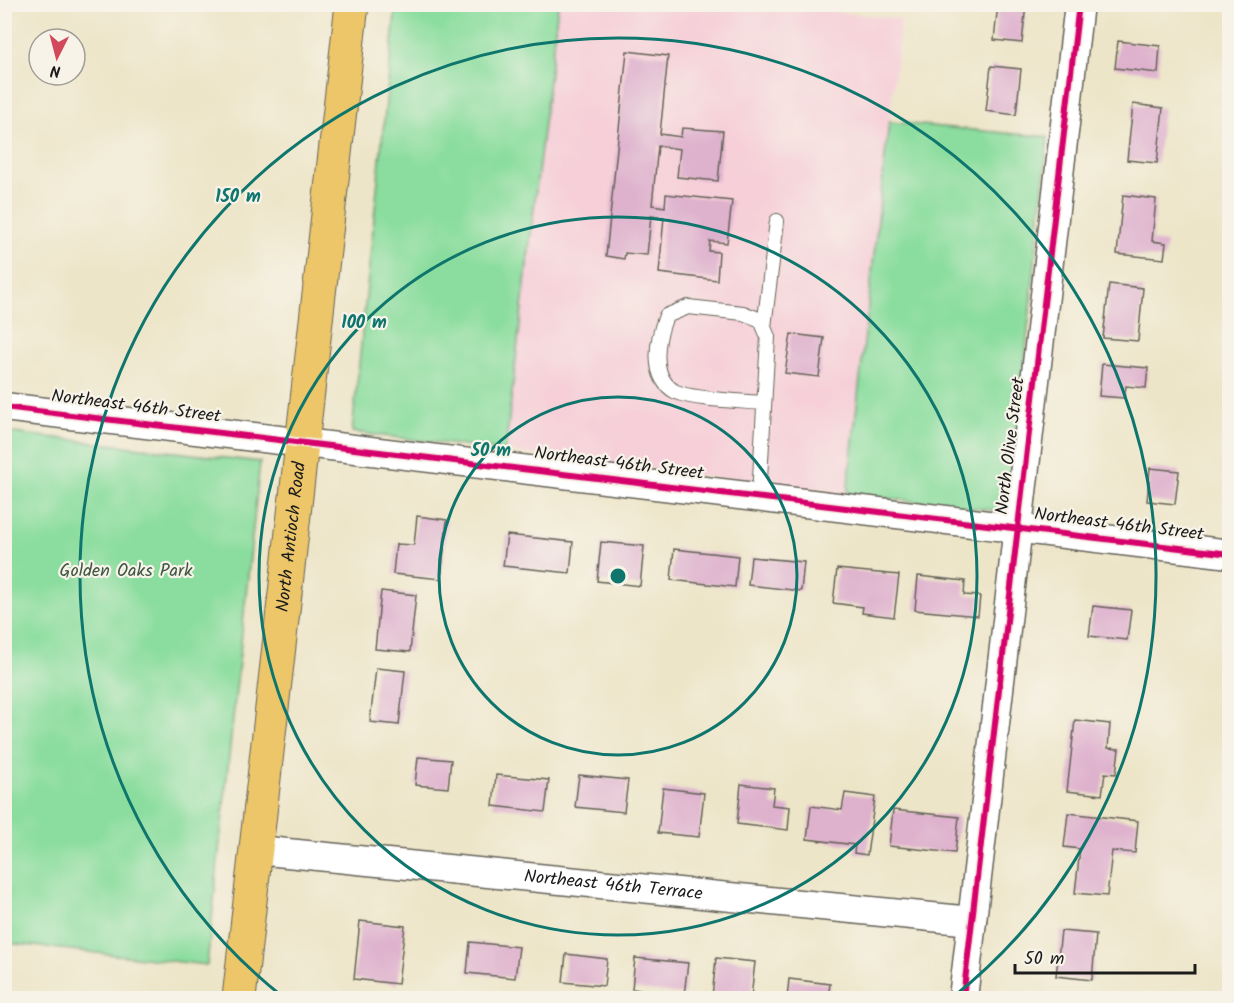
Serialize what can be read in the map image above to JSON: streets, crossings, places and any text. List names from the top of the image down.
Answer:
{
  "streets": {
    "main road": ["North Antioch Road"],
    "street": ["Northeast 46th Street", "North Olive Street", "Northeast 46th Terrace"]
  },
  "crossings": [
    ["Northeast 46th Street", "North Olive Street"],
    ["Northeast 46th Street", "North Antioch Road"],
    ["North Olive Street", "Northeast 46th Terrace"],
    ["North Antioch Road", "Northeast 46th Terrace"]
  ],
  "parks": ["Golden Oaks Park"],
  "scale_bar": "50 m",
  "north": "bottom",
  "rings": ["150 m", "100 m", "50 m"]
}
